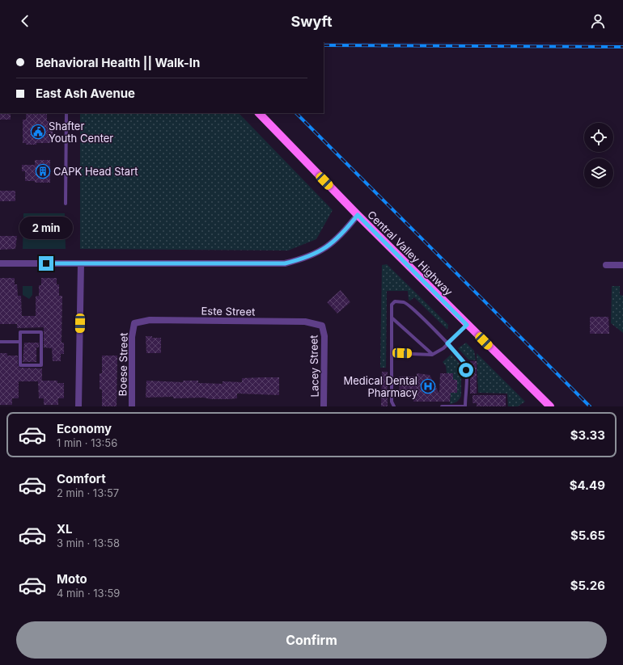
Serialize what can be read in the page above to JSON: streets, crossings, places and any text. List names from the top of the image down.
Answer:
{
  "streets": {
    "main road": ["Central Valley Highway"],
    "street": ["Este Street", "Boese Street", "Lacey Street"]
  },
  "crossings": [
    ["Este Street", "Boese Street"],
    ["Este Street", "Lacey Street"]
  ],
  "places": {
    "public building": ["Shafter Youth Center"],
    "building": ["CAPK Head Start"],
    "hospital": ["Medical Dental Pharmacy"]
  },
  "page": {
    "header": "Swyft",
    "banner": ["Behavioral Health || Walk-In", "East Ash Avenue"],
    "bubble": "2 min",
    "list": [
      {
        "name": "Economy",
        "note": "1 min · 13:56",
        "value": "$3.33"
      },
      {
        "name": "Comfort",
        "note": "2 min · 13:57",
        "value": "$4.49"
      },
      {
        "name": "XL",
        "note": "3 min · 13:58",
        "value": "$5.65"
      },
      {
        "name": "Moto",
        "note": "4 min · 13:59",
        "value": "$5.26"
      }
    ],
    "buttons": "Confirm"
  }
}
